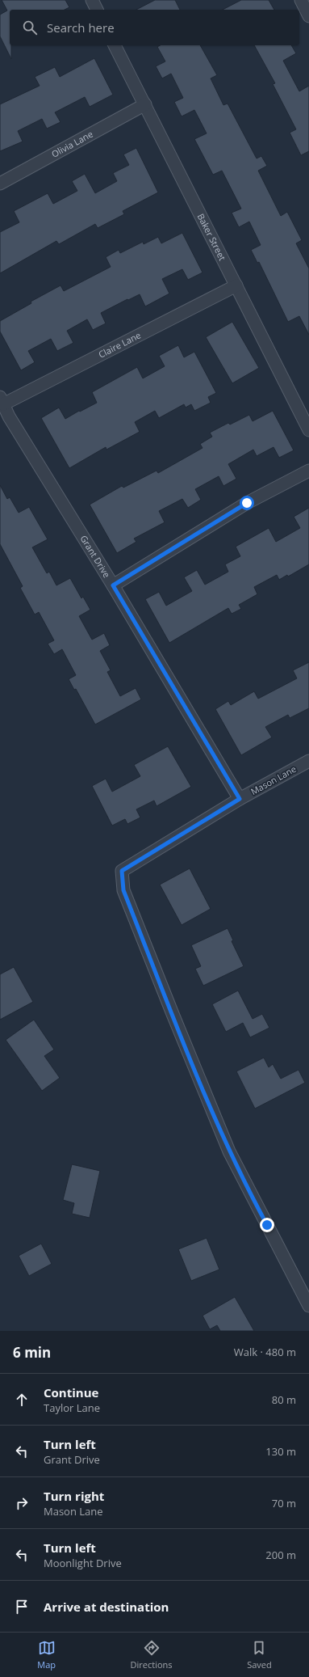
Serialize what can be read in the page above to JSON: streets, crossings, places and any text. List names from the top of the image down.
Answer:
{
  "streets": {
    "street": [
      "Olivia Lane",
      "Baker Street",
      "Claire Lane",
      "Grant Drive",
      "Mason Lane"
    ]
  },
  "crossings": [
    ["Olivia Lane", "Baker Street"],
    ["Baker Street", "Claire Lane"],
    ["Claire Lane", "Grant Drive"],
    ["Grant Drive", "Mason Lane"]
  ],
  "page": {
    "search": "Search here",
    "heading": ["6 min", "Walk · 480 m"],
    "list": [
      ["Continue", "Taylor Lane", "80 m"],
      ["Turn left", "Grant Drive", "130 m"],
      ["Turn right", "Mason Lane", "70 m"],
      ["Turn left", "Moonlight Drive", "200 m"],
      "Arrive at destination"
    ],
    "nav": ["Map", "Directions", "Saved"]
  }
}
